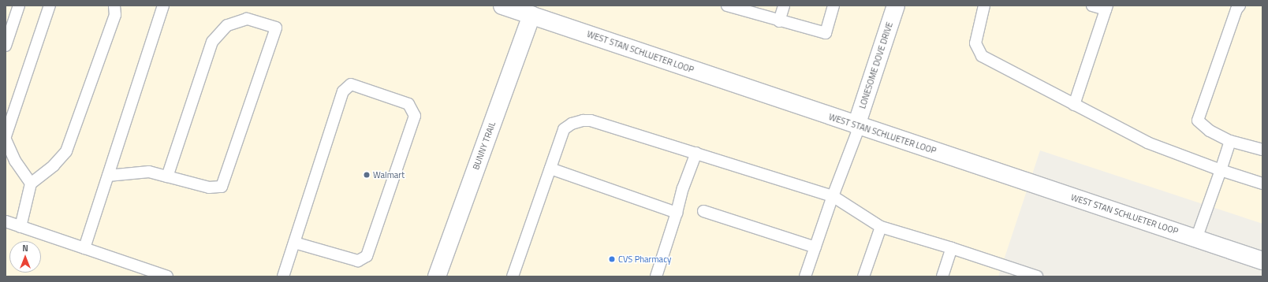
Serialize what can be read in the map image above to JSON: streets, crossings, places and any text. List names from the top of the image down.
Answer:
{
  "streets": {
    "main road": ["WEST STAN SCHLUETER LOOP", "LONESOME DOVE DRIVE", "BUNNY TRAIL"]
  },
  "crossings": [
    ["WEST STAN SCHLUETER LOOP", "LONESOME DOVE DRIVE"],
    ["WEST STAN SCHLUETER LOOP", "BUNNY TRAIL"]
  ],
  "places": ["Walmart", "CVS Pharmacy"],
  "north": "top"
}
